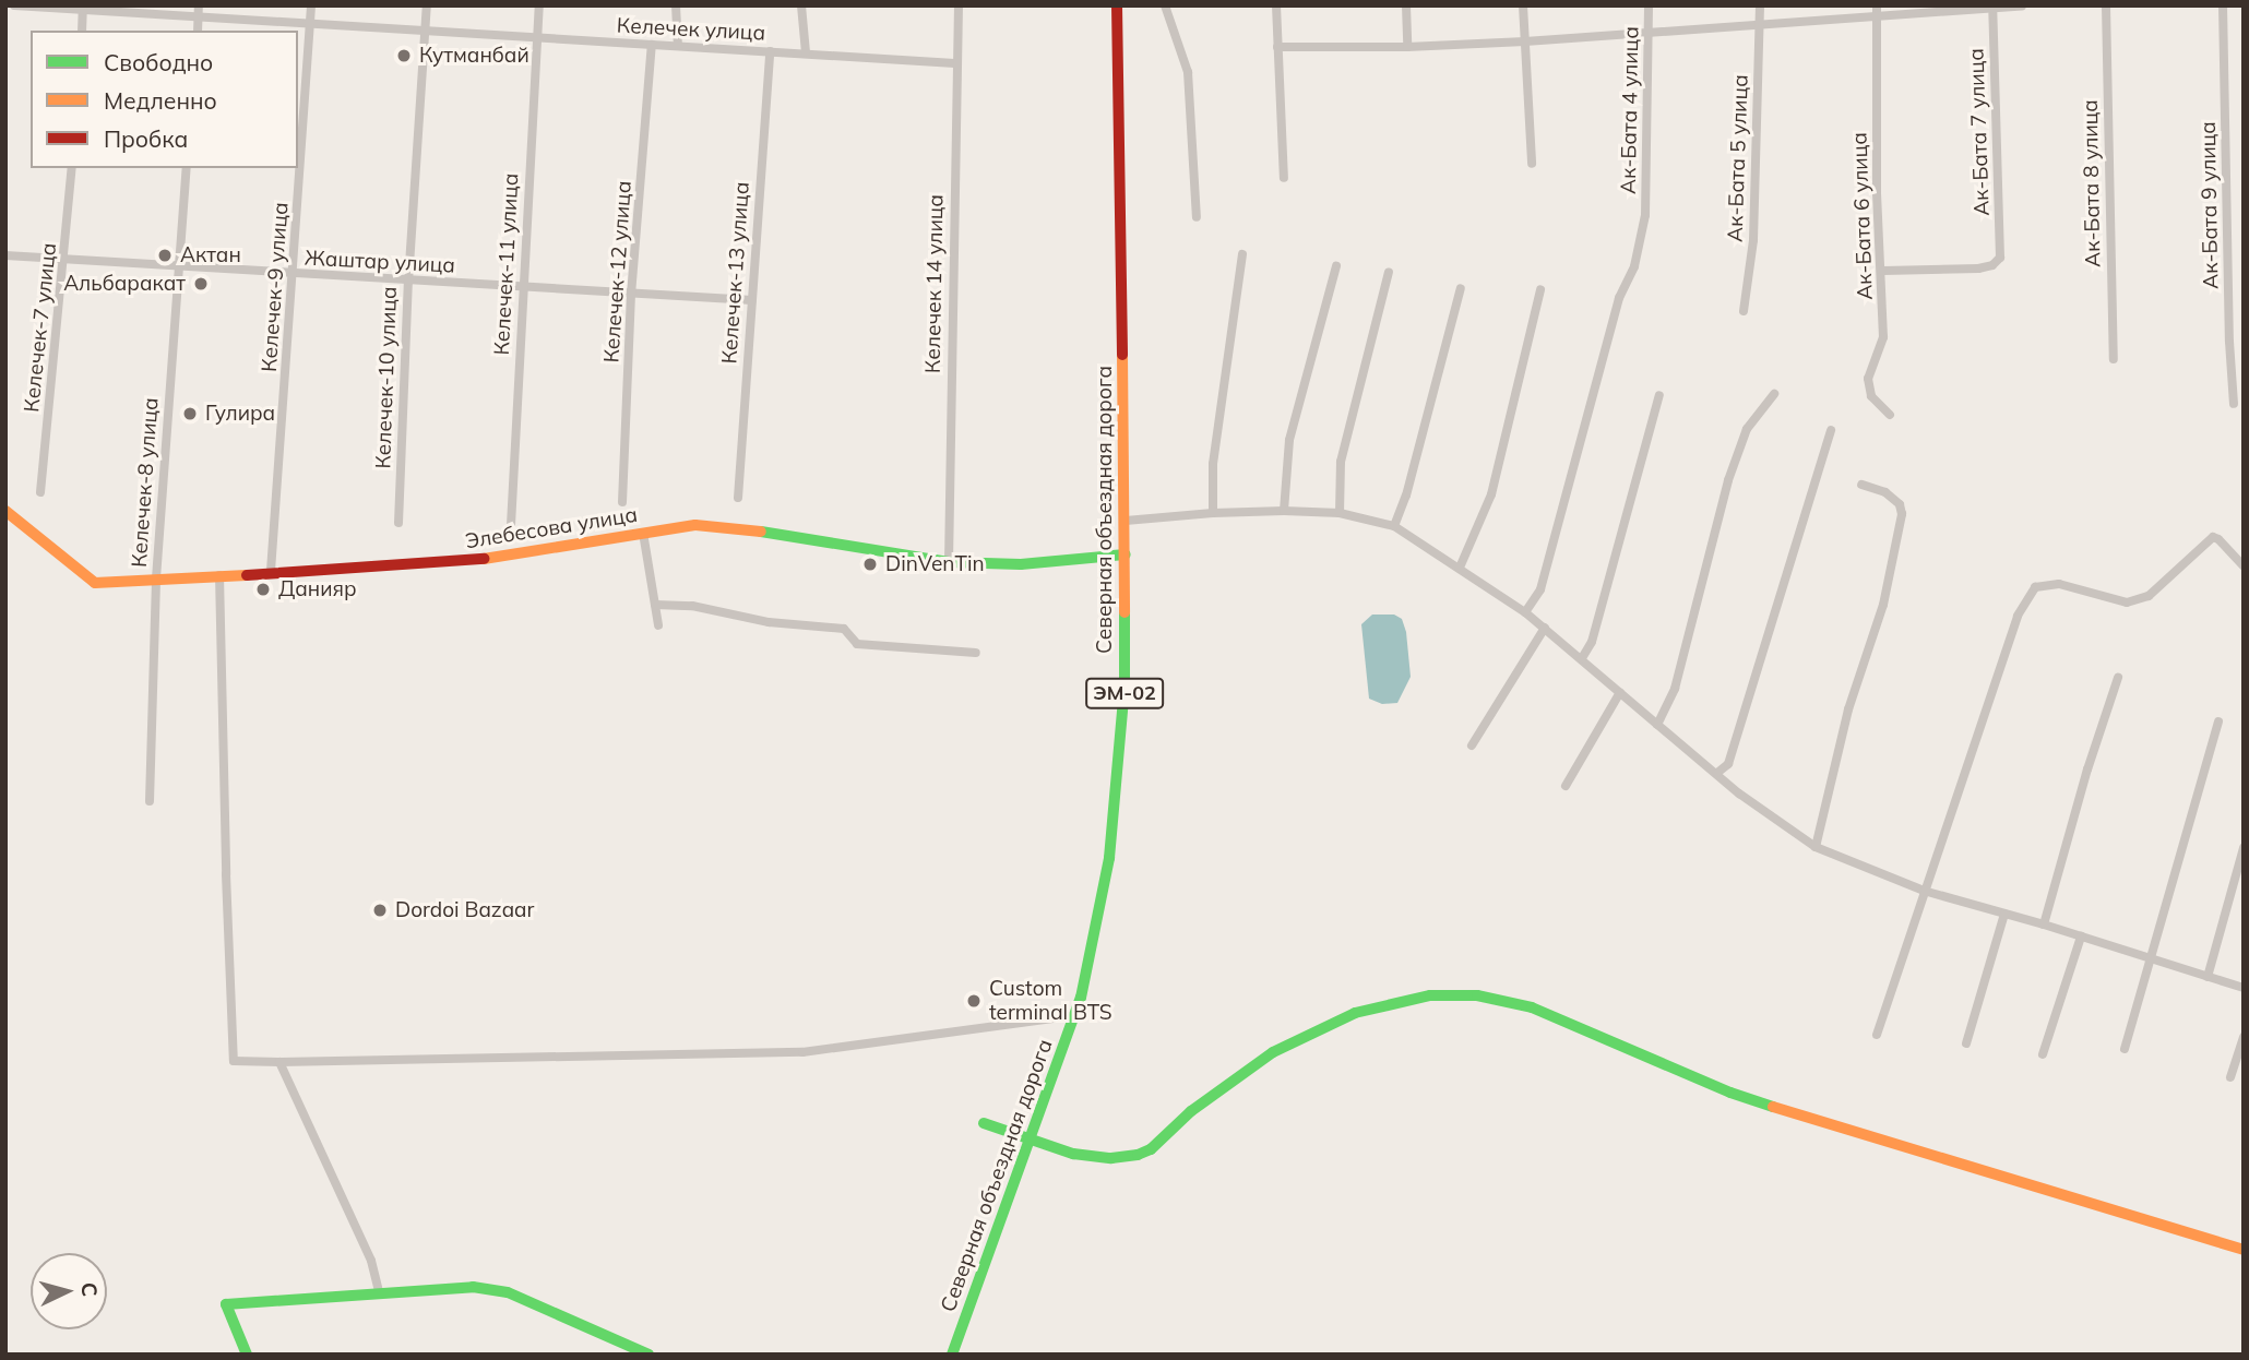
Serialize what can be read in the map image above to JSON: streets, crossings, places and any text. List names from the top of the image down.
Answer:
{
  "streets": {
    "main road": ["Северная объездная дорога", "Элебесова улица", "ЭМ-02"],
    "street": [
      "Келечек улица",
      "Ак-Бата 4 улица",
      "Ак-Бата 7 улица",
      "Ак-Бата 5 улица",
      "Ак-Бата 8 улица",
      "Ак-Бата 9 улица",
      "Ак-Бата 6 улица",
      "Жаштар улица",
      "Келечек-11 улица",
      "Келечек-12 улица",
      "Келечек-13 улица",
      "Келечек 14 улица",
      "Келечек-9 улица",
      "Келечек-7 улица",
      "Келечек-10 улица",
      "Келечек-8 улица"
    ]
  },
  "crossings": [
    ["Келечек улица", "Келечек-11 улица"],
    ["Келечек улица", "Келечек-12 улица"],
    ["Келечек улица", "Келечек-13 улица"],
    ["Келечек улица", "Келечек 14 улица"],
    ["Келечек улица", "Келечек-9 улица"],
    ["Келечек улица", "Келечек-10 улица"],
    ["Ак-Бата 7 улица", "Ак-Бата 6 улица"],
    ["Жаштар улица", "Келечек-11 улица"],
    ["Жаштар улица", "Келечек-12 улица"],
    ["Жаштар улица", "Келечек-13 улица"],
    ["Жаштар улица", "Келечек-9 улица"],
    ["Жаштар улица", "Келечек-7 улица"],
    ["Жаштар улица", "Келечек-10 улица"],
    ["Жаштар улица", "Келечек-8 улица"],
    ["Келечек 14 улица", "Элебесова улица"],
    ["Келечек-9 улица", "Элебесова улица"],
    ["Келечек-8 улица", "Элебесова улица"],
    ["Северная объездная дорога", "Элебесова улица"]
  ],
  "places": [
    "Кутманбай",
    "Актан",
    "Альбаракат",
    "Гулира",
    "DinVenTin",
    "Данияр",
    "Dordoi Bazaar",
    "Custom terminal BTS"
  ],
  "legend": ["Свободно", "Медленно", "Пробка"],
  "north": "right"
}
